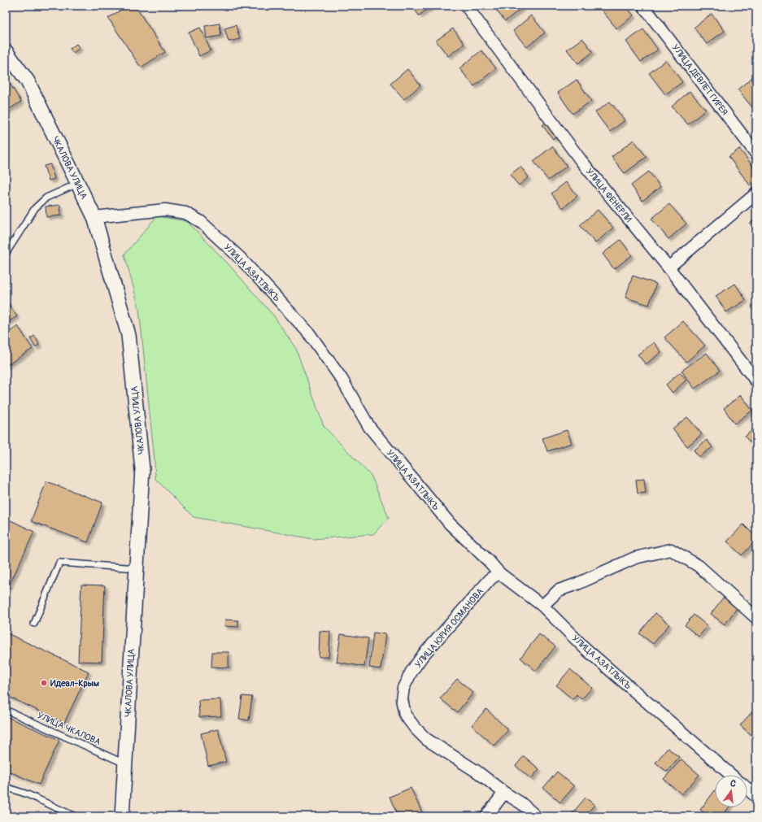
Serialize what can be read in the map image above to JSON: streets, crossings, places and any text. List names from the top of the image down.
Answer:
{
  "streets": {
    "street": [
      "УЛИЦА ДЕВЛЕТ ГИРЕЯ",
      "ЧКАЛОВА УЛИЦА",
      "УЛИЦА ФЕНЕРЛИ",
      "УЛИЦА АЗАТЛЫКЪ",
      "УЛИЦА ЮРИЯ ОСМАНОВА"
    ],
    "lane": ["УЛИЦА ЧКАЛОВА"]
  },
  "crossings": [
    ["ЧКАЛОВА УЛИЦА", "УЛИЦА АЗАТЛЫКЪ"],
    ["ЧКАЛОВА УЛИЦА", "УЛИЦА ЧКАЛОВА"],
    ["УЛИЦА АЗАТЛЫКЪ", "УЛИЦА ЮРИЯ ОСМАНОВА"]
  ],
  "places": ["Идеал-Крым"],
  "north": "top"
}
